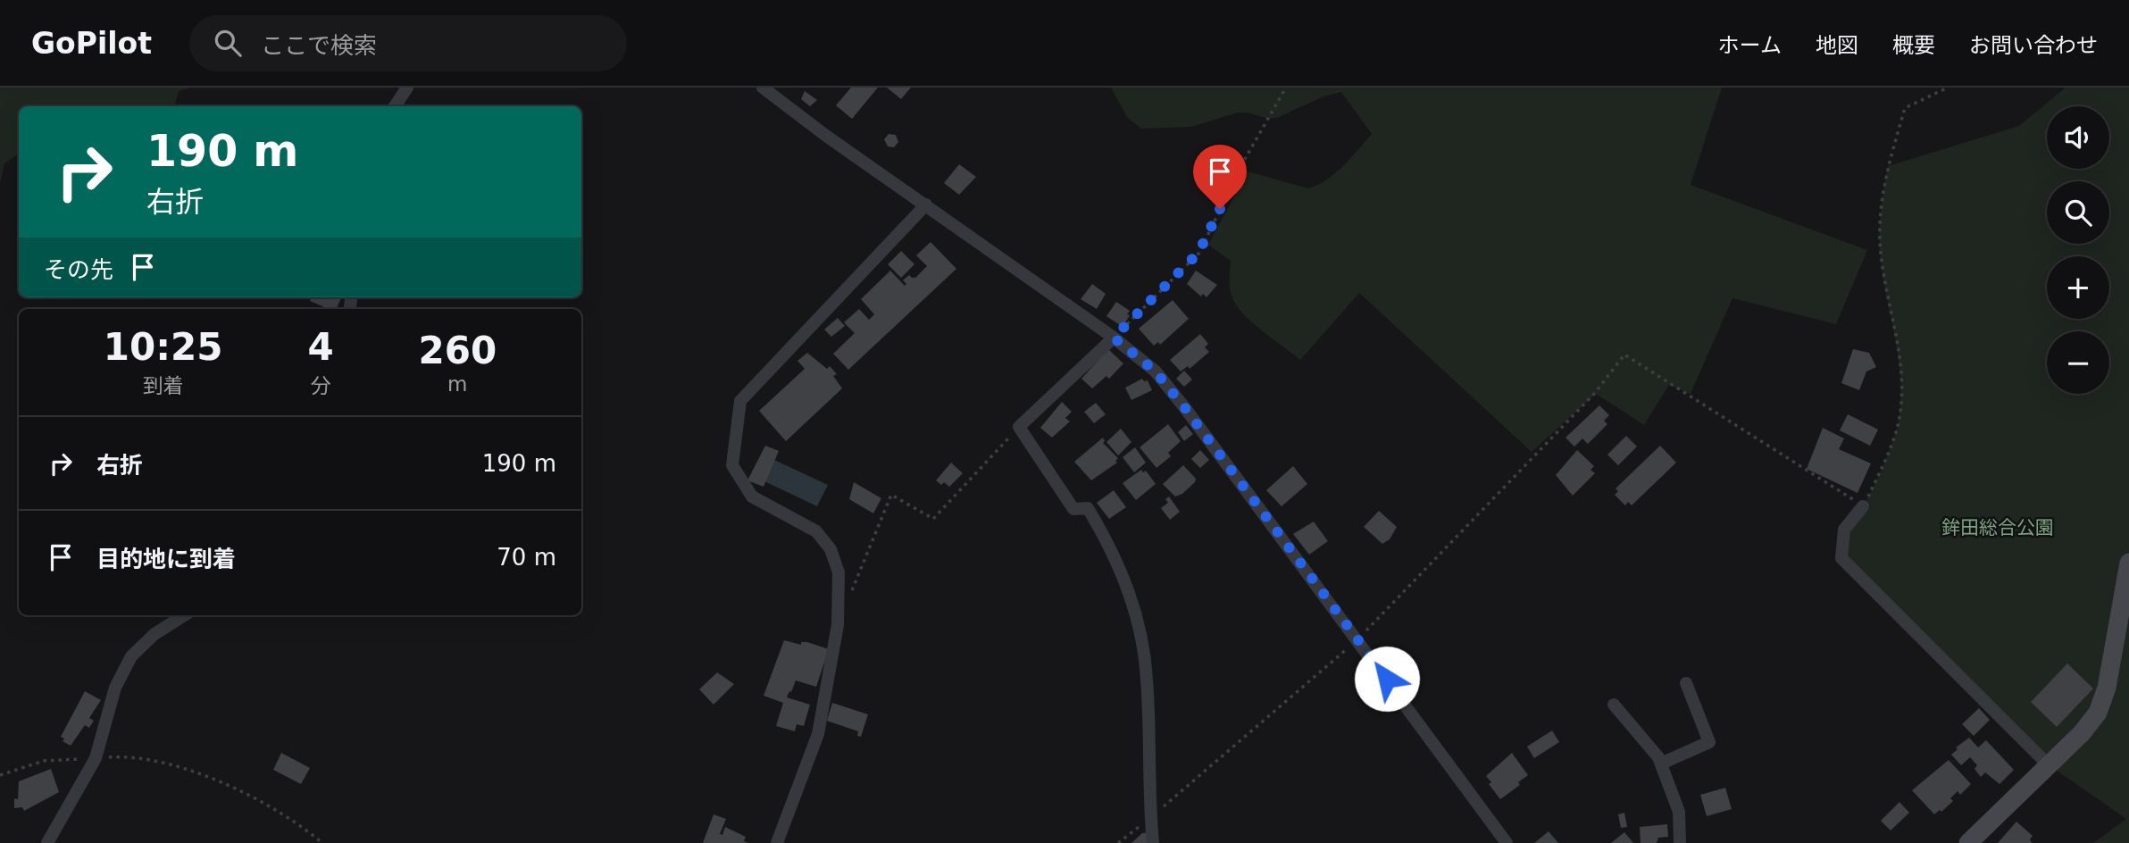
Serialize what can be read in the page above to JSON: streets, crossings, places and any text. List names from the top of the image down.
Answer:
{
  "parks": ["鉾田総合公園"],
  "page": {
    "header": "GoPilot",
    "search": "ここで検索",
    "nav": [
      "ホーム",
      "地図",
      "概要",
      "お問い合わせ"
    ],
    "map_buttons": ["+", "−"],
    "turn": ["190 m", "右折"],
    "then": "その先",
    "eta": [
      "10:25",
      "到着",
      "4",
      "分",
      "260",
      "m"
    ],
    "list": [
      {
        "name": "右折",
        "value": "190 m"
      },
      {
        "name": "目的地に到着",
        "value": "70 m"
      }
    ]
  }
}
